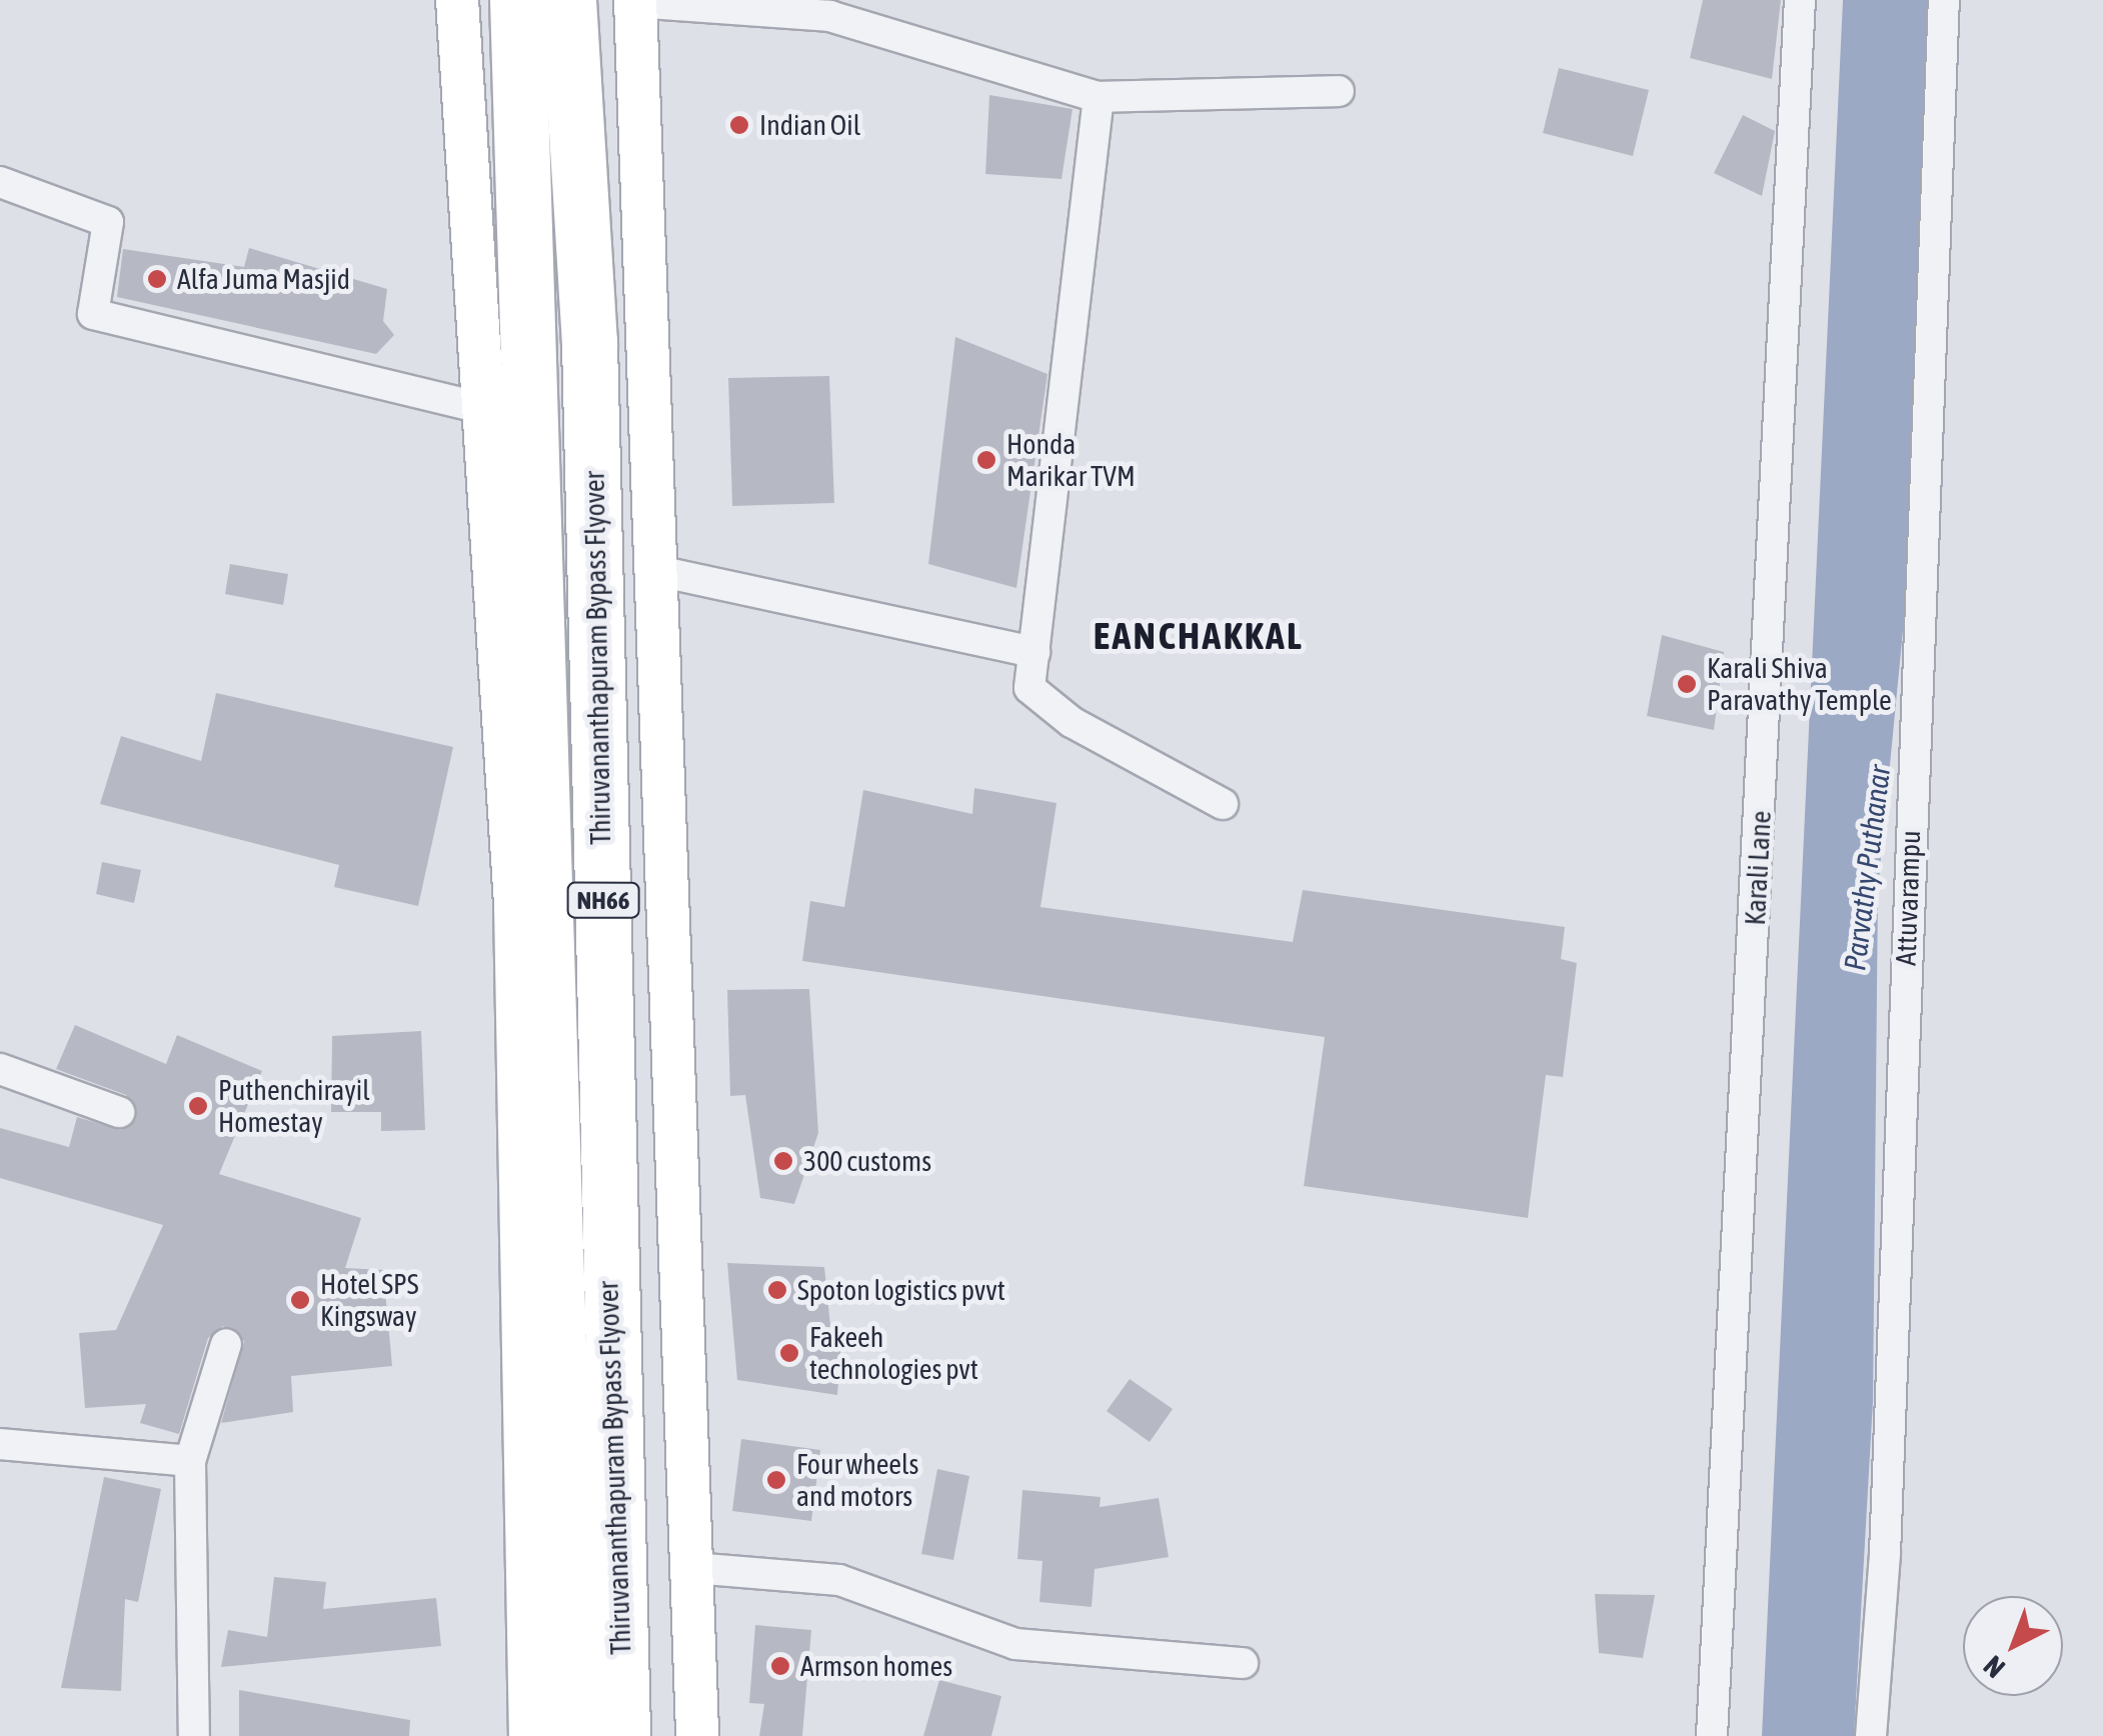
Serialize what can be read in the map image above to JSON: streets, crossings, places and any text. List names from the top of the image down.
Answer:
{
  "streets": {
    "highway": ["Thiruvananthapuram Bypass Flyover", "NH66"],
    "street": ["Karali Lane", "Attuvarampu"]
  },
  "districts": ["EANCHAKKAL"],
  "water": ["Parvathy Puthanar"],
  "places": [
    "Indian Oil",
    "Alfa Juma Masjid",
    "Honda Marikar TVM",
    "Karali Shiva Paravathy Temple",
    "Puthenchirayil Homestay",
    "300 customs",
    "Spoton logistics pvvt",
    "Hotel SPS Kingsway",
    "Fakeeh technologies pvt",
    "Four wheels and motors",
    "Armson homes"
  ],
  "north": "bottom left"
}
